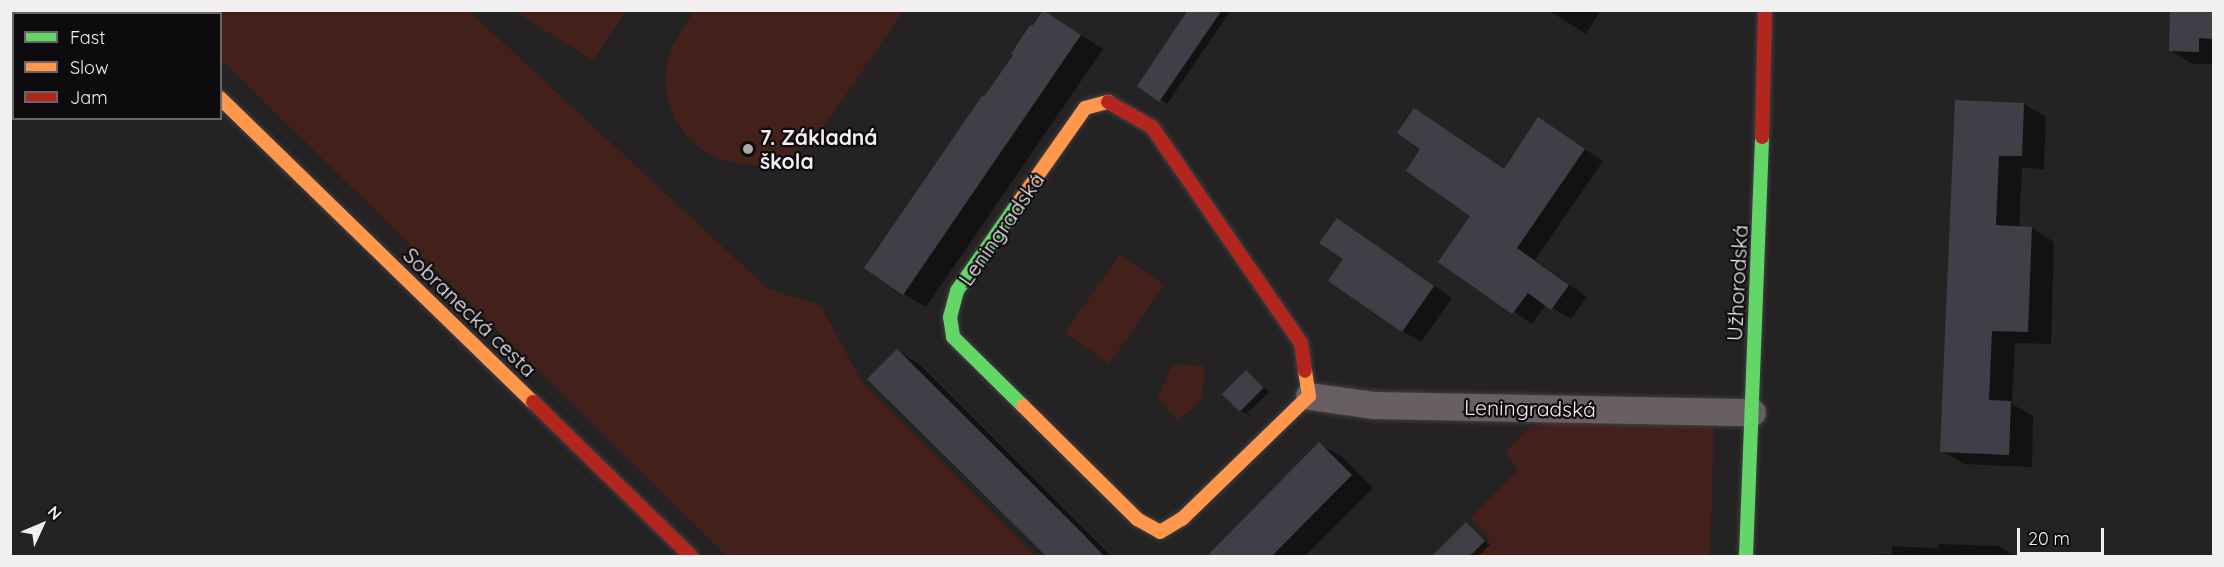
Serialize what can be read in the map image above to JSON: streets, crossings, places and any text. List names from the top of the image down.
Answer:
{
  "streets": {
    "street": ["Leningradská", "Užhorodská", "Sobranecká cesta"]
  },
  "crossings": [
    ["Leningradská", "Užhorodská"]
  ],
  "places": ["7. Základná škola"],
  "legend": ["Fast", "Slow", "Jam"],
  "scale_bar": "20 m",
  "north": "top right"
}
